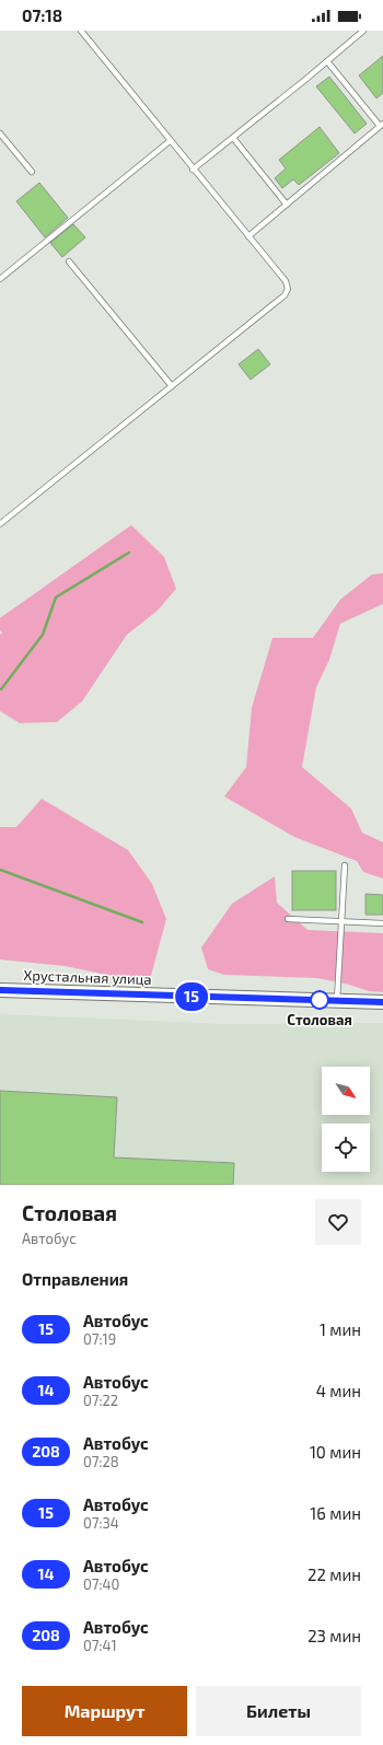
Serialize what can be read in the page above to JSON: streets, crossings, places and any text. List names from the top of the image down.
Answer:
{
  "streets": {
    "street": ["Хрустальная улица"]
  },
  "places": ["Столовая"],
  "lines": ["bus line 15"],
  "north": "bottom right",
  "page": {
    "status": "07:18",
    "on_map": "15",
    "heading": [
      ["Столовая", "Автобус"],
      "Отправления"
    ],
    "list": [
      {
        "mark": "15",
        "name": "Автобус",
        "note": "07:19",
        "value": "1 мин"
      },
      {
        "mark": "14",
        "name": "Автобус",
        "note": "07:22",
        "value": "4 мин"
      },
      {
        "mark": "208",
        "name": "Автобус",
        "note": "07:28",
        "value": "10 мин"
      },
      {
        "mark": "15",
        "name": "Автобус",
        "note": "07:34",
        "value": "16 мин"
      },
      {
        "mark": "14",
        "name": "Автобус",
        "note": "07:40",
        "value": "22 мин"
      },
      {
        "mark": "208",
        "name": "Автобус",
        "note": "07:41",
        "value": "23 мин"
      }
    ],
    "buttons": ["Маршрут", "Билеты"]
  }
}
